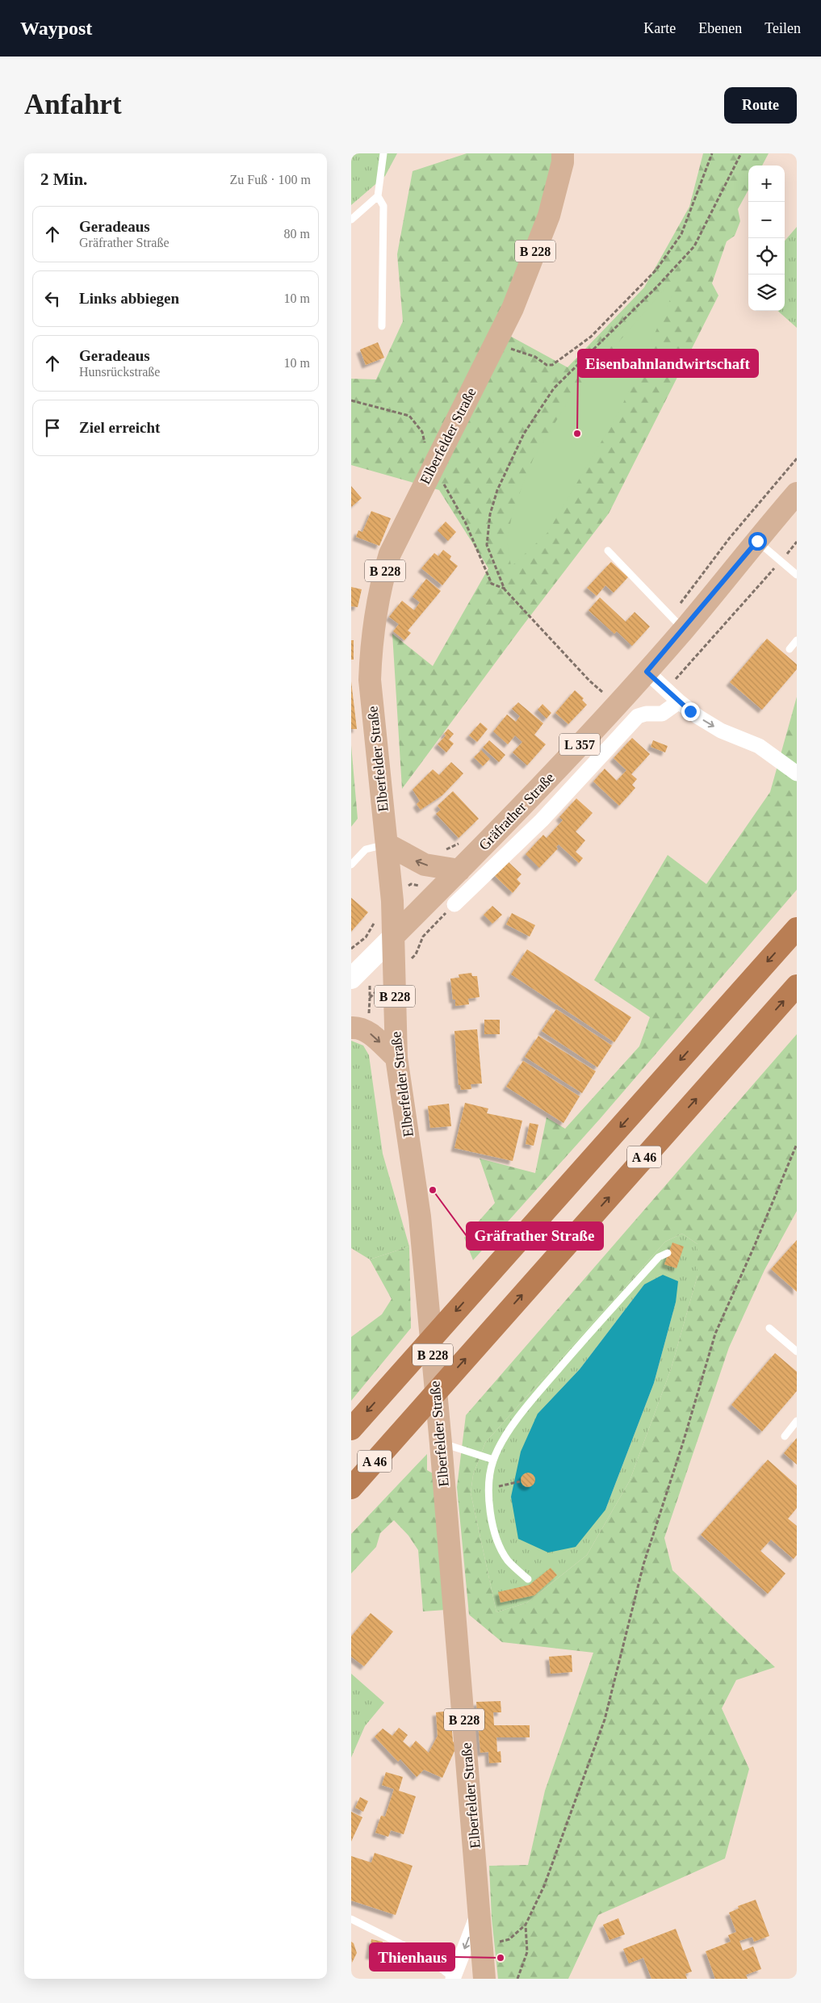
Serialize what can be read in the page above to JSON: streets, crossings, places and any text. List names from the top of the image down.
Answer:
{
  "streets": {
    "highway": ["A 46"],
    "main road": [
      "B 228",
      "Elberfelder Straße",
      "L 357",
      "Gräfrather Straße"
    ]
  },
  "crossings": [
    ["Elberfelder Straße", "L 357"],
    ["Elberfelder Straße", "Gräfrather Straße"],
    ["L 357", "Gräfrather Straße"]
  ],
  "places": ["Eisenbahnlandwirtschaft", "Gräfrather Straße", "Thienhaus"],
  "page": {
    "header": "Waypost",
    "nav": ["Karte", "Ebenen", "Teilen"],
    "buttons": "Route",
    "title": "Anfahrt",
    "heading": ["2 Min.", "Zu Fuß · 100 m"],
    "map_buttons": ["+", "−"],
    "list": [
      ["Geradeaus", "Gräfrather Straße", "80 m"],
      ["Links abbiegen", "10 m"],
      ["Geradeaus", "Hunsrückstraße", "10 m"],
      "Ziel erreicht"
    ]
  }
}
